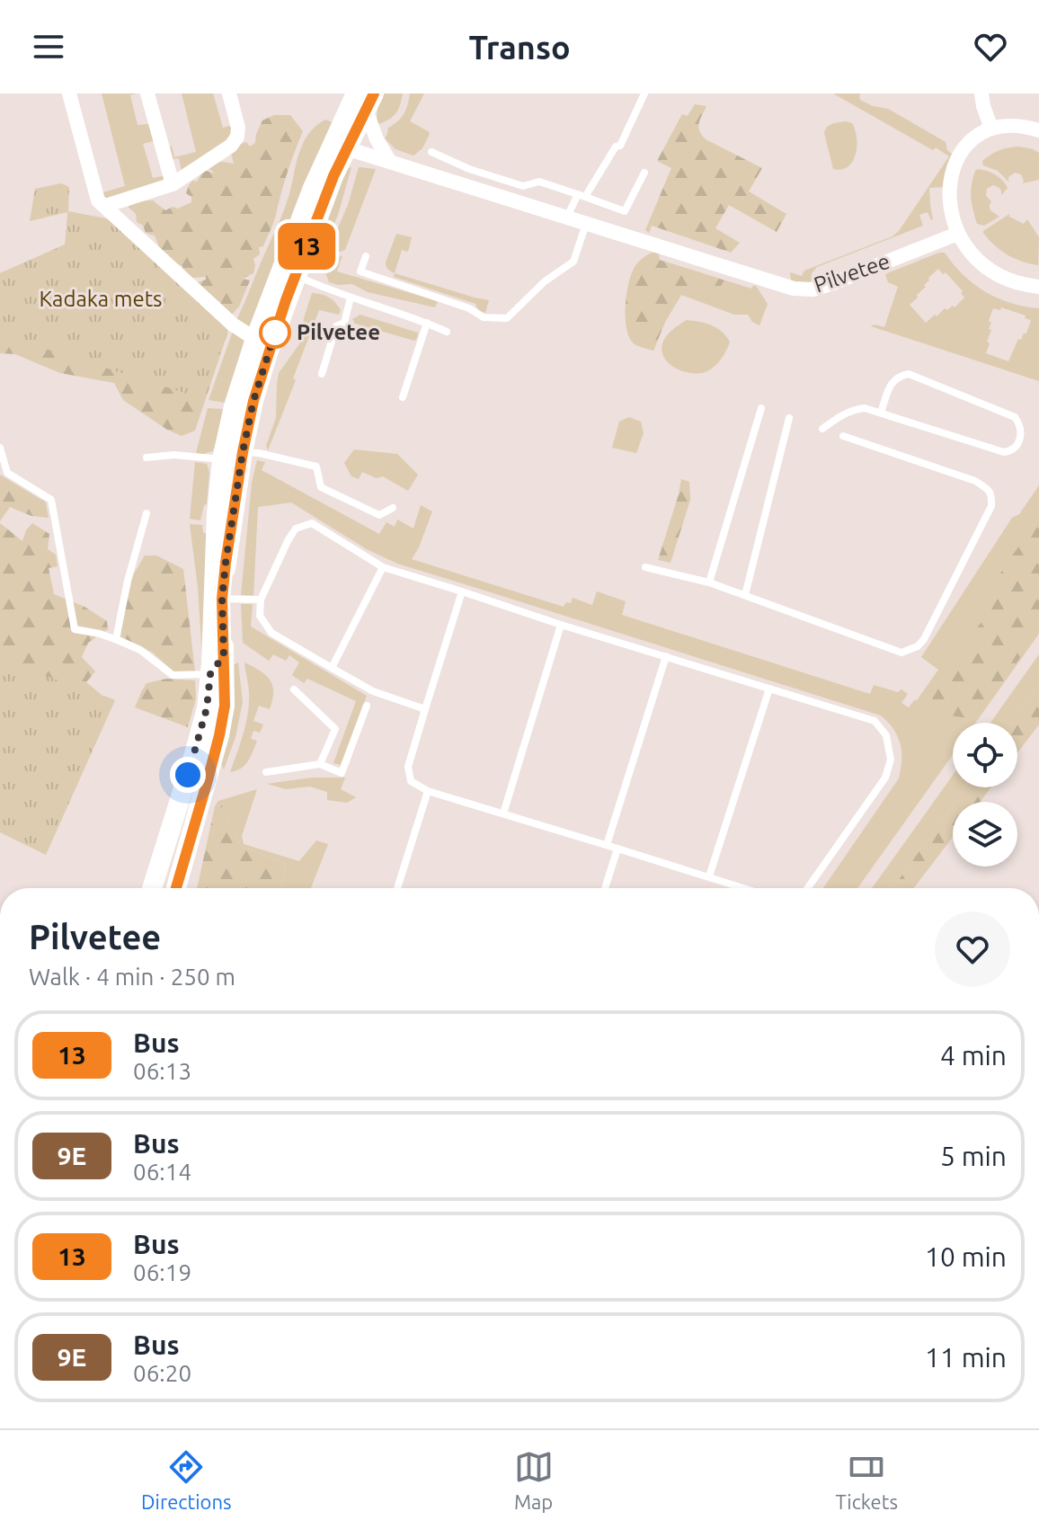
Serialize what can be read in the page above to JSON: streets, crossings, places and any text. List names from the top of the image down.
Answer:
{
  "streets": {
    "street": ["Pilvetee"]
  },
  "parks": ["Kadaka mets"],
  "places": ["Pilvetee"],
  "lines": ["bus line 13"],
  "page": {
    "header": "Transo",
    "on_map": "13",
    "heading": ["Pilvetee", "Walk · 4 min · 250 m"],
    "list": [
      {
        "mark": "13",
        "name": "Bus",
        "note": "06:13",
        "value": "4 min"
      },
      {
        "mark": "9E",
        "name": "Bus",
        "note": "06:14",
        "value": "5 min"
      },
      {
        "mark": "13",
        "name": "Bus",
        "note": "06:19",
        "value": "10 min"
      },
      {
        "mark": "9E",
        "name": "Bus",
        "note": "06:20",
        "value": "11 min"
      }
    ],
    "tabs": ["Directions", "Map", "Tickets"]
  }
}
